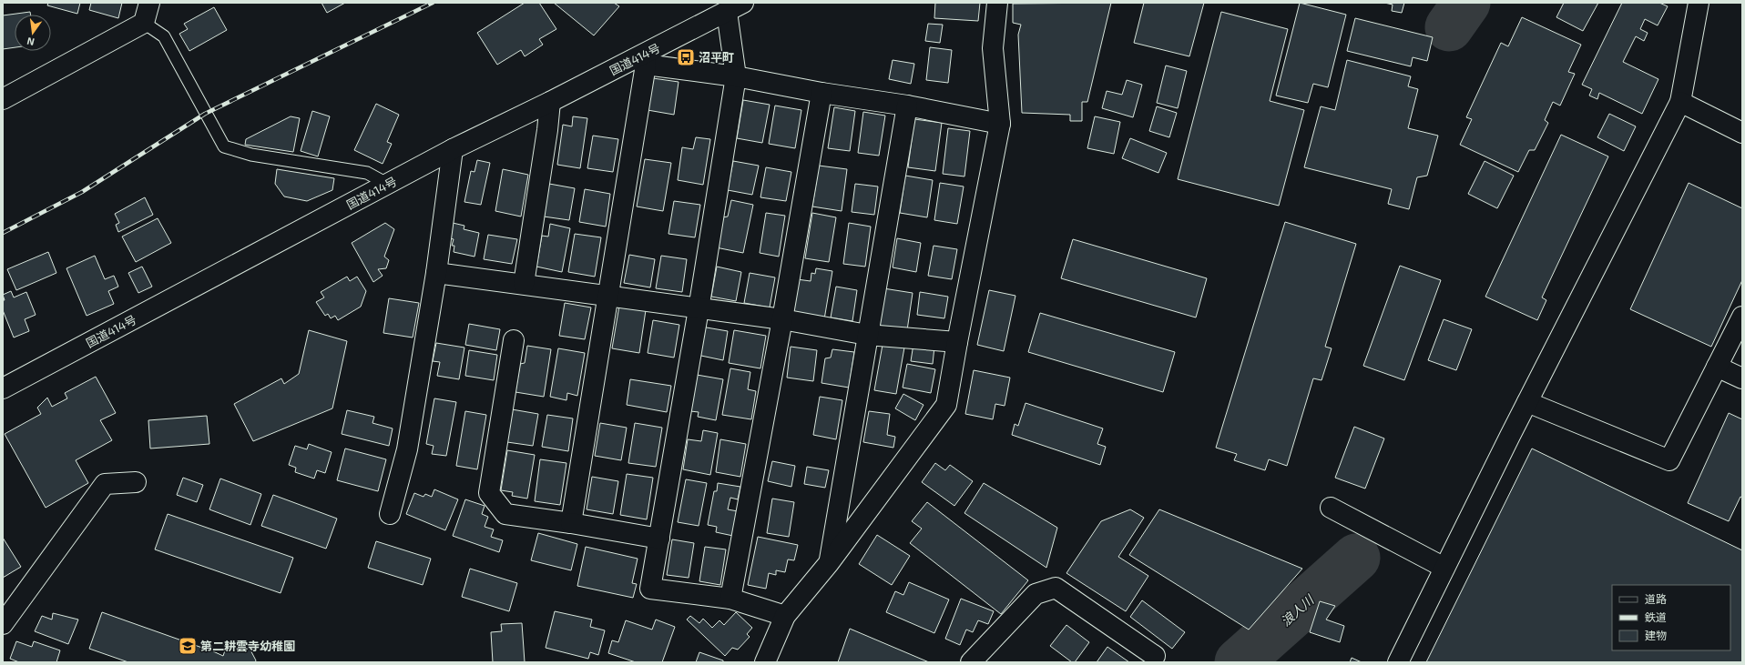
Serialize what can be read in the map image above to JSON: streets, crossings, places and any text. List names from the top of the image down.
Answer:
{
  "streets": {
    "main road": ["国道414号"]
  },
  "water": ["浪人川"],
  "places": {
    "bus stop": ["沼平町"],
    "school or university": ["第二耕雲寺幼稚園"]
  },
  "legend": ["道路", "鉄道", "建物"],
  "north": "bottom"
}
